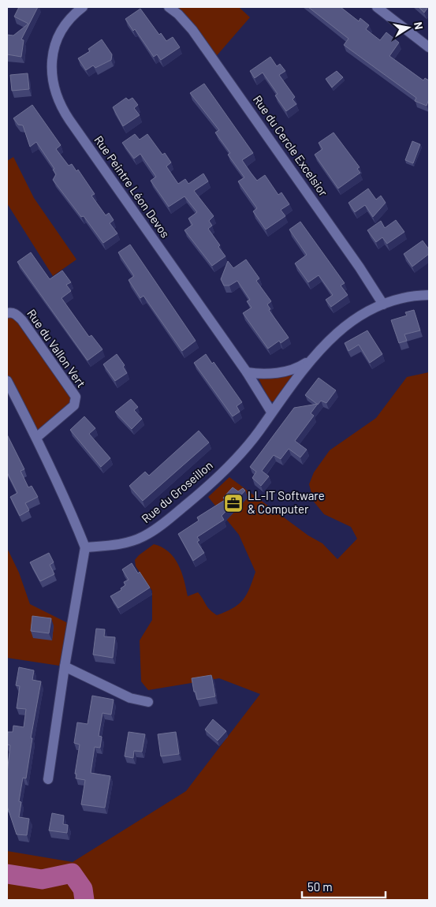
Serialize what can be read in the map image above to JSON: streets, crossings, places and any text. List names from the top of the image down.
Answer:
{
  "streets": {
    "street": [
      "Rue du Cercle Excelsior",
      "Rue Peintre Léon Devos",
      "Rue du Vallon Vert",
      "Rue du Groseillon"
    ]
  },
  "crossings": [
    ["Rue du Cercle Excelsior", "Rue du Groseillon"],
    ["Rue Peintre Léon Devos", "Rue du Groseillon"]
  ],
  "places": {
    "office": ["LL-IT Software & Computer"]
  },
  "scale_bar": "50 m",
  "north": "right"
}
